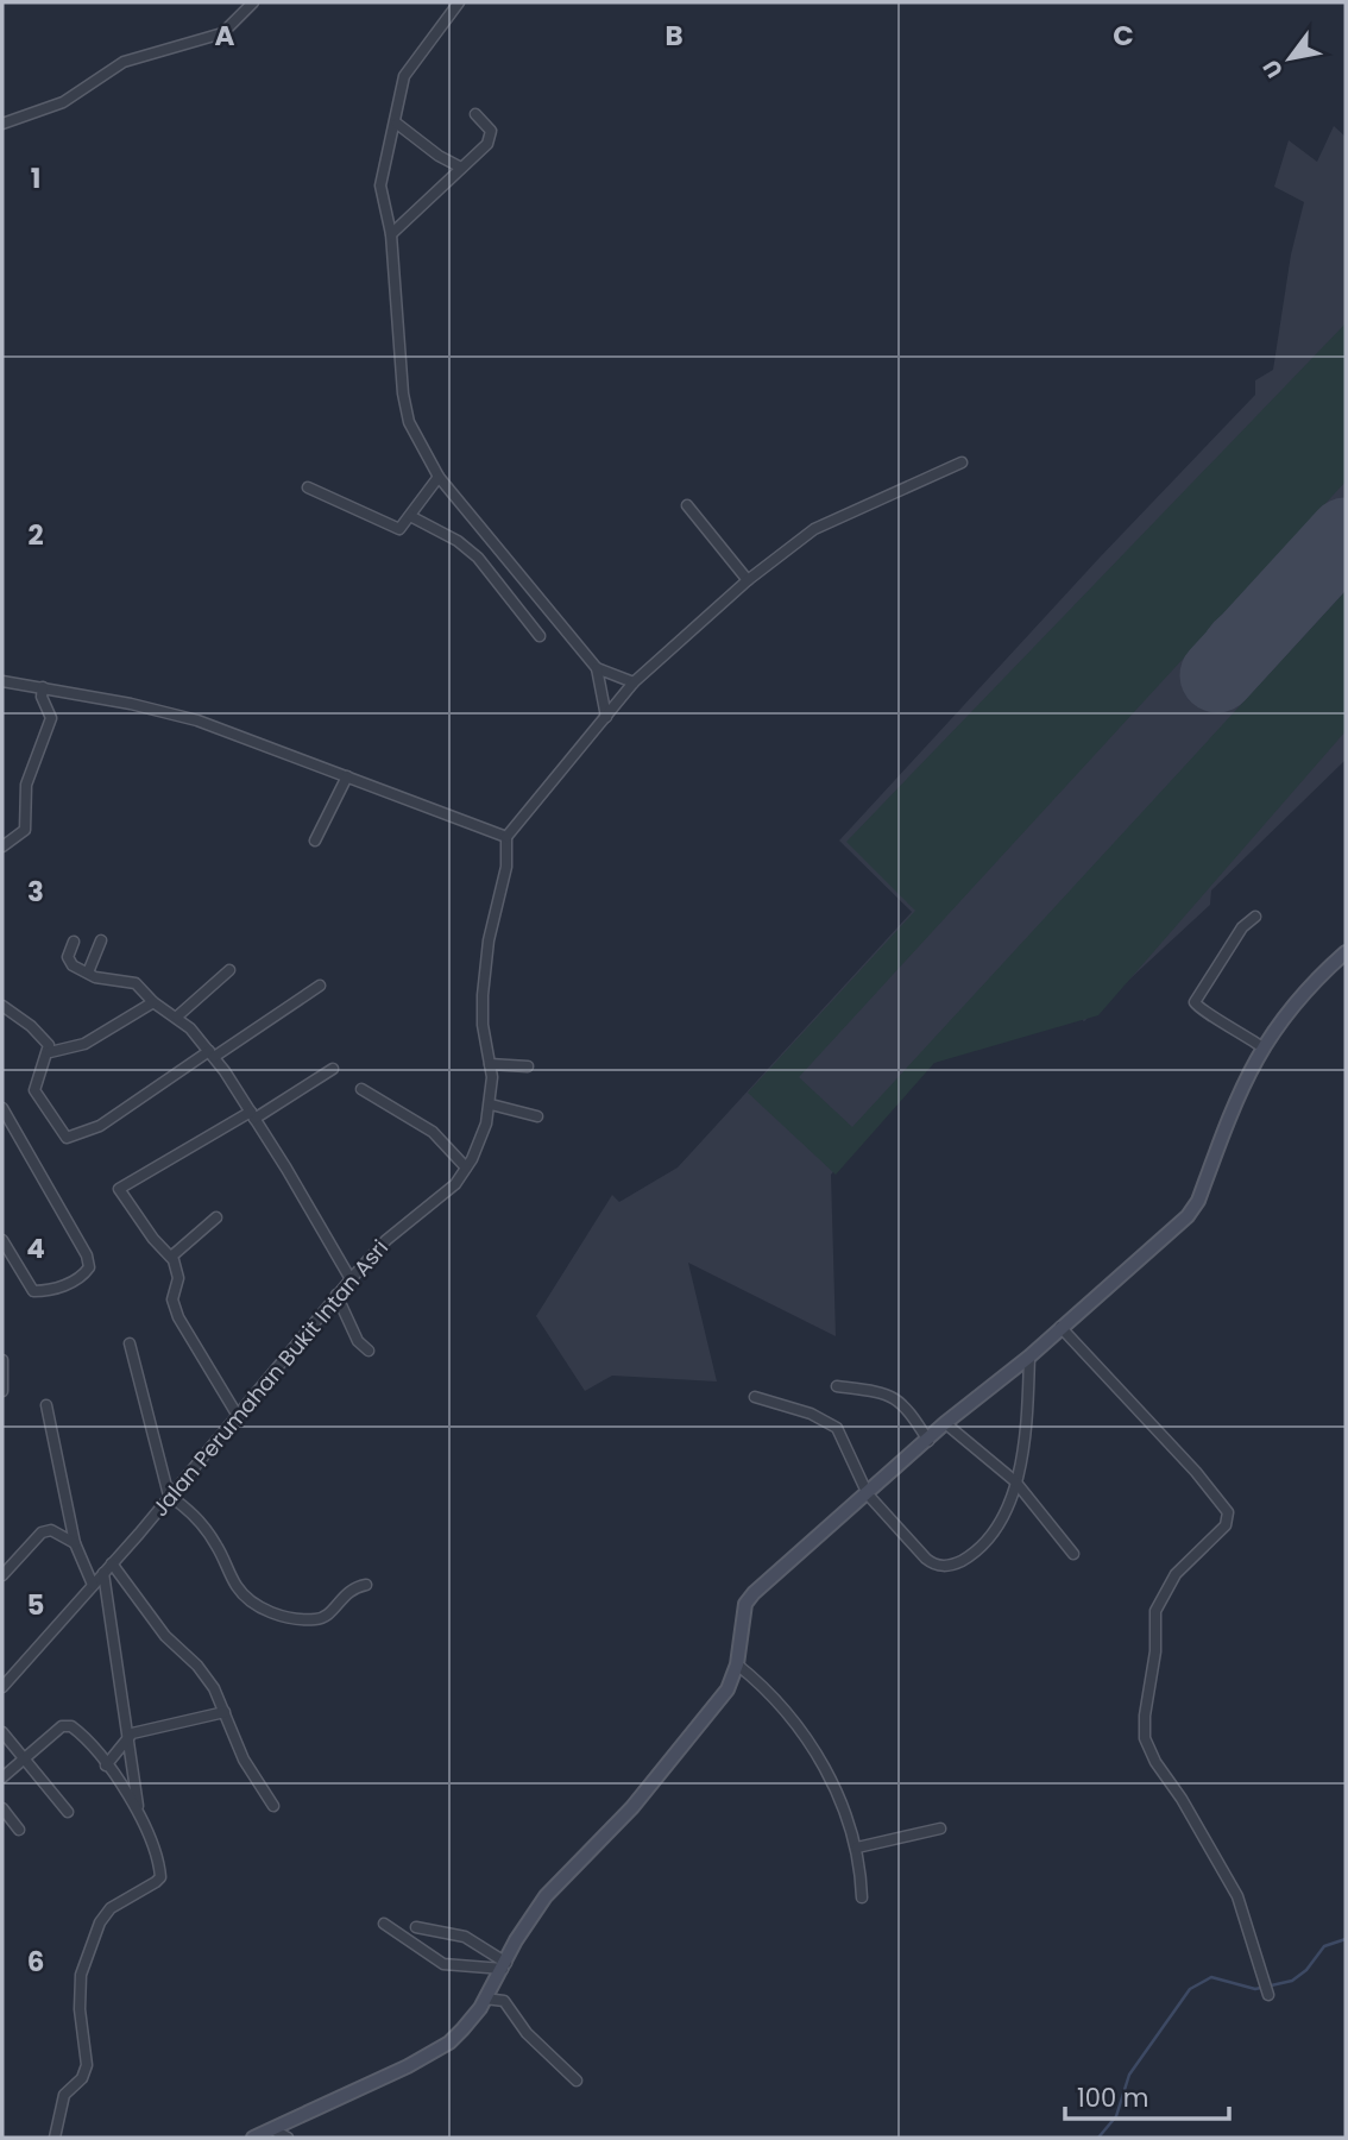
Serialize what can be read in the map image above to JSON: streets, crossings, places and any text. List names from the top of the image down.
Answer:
{
  "streets": {
    "street": ["Jalan Perumahan Bukit Intan Asri"]
  },
  "scale_bar": "100 m",
  "north": "bottom left",
  "grid": {
    "columns": ["A", "B", "C"],
    "rows": [
      "1",
      "2",
      "3",
      "4",
      "5",
      "6"
    ]
  }
}
